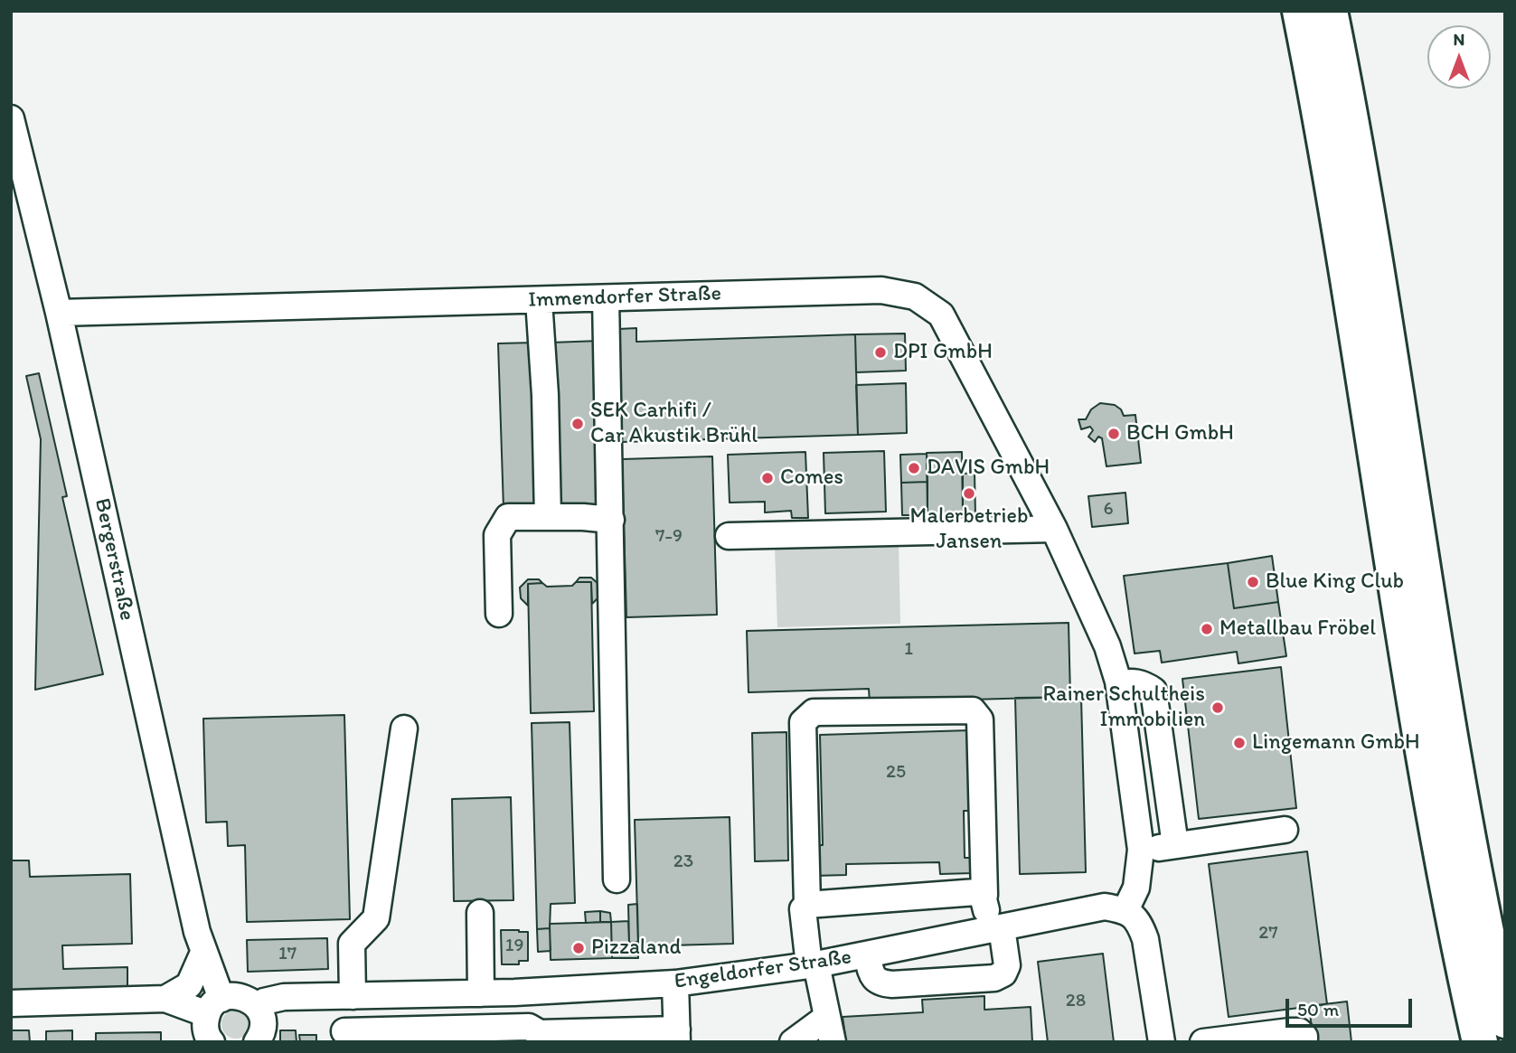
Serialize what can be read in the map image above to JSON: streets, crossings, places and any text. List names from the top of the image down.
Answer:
{
  "streets": {
    "street": ["Immendorfer Straße", "Bergerstraße", "Engeldorfer Straße"]
  },
  "crossings": [
    ["Immendorfer Straße", "Bergerstraße"],
    ["Immendorfer Straße", "Engeldorfer Straße"]
  ],
  "places": [
    "DPI GmbH",
    "SEK Carhifi / Car Akustik Brühl",
    "BCH GmbH",
    "DAVIS GmbH",
    "Comes",
    "Malerbetrieb Jansen",
    "Blue King Club",
    "Metallbau Fröbel",
    "Rainer Schultheis Immobilien",
    "Lingemann GmbH",
    "Pizzaland"
  ],
  "house_numbers": [
    "6",
    "7-9",
    "1",
    "25",
    "23",
    "27",
    "19",
    "17",
    "28"
  ],
  "scale_bar": "50 m",
  "north": "top"
}
